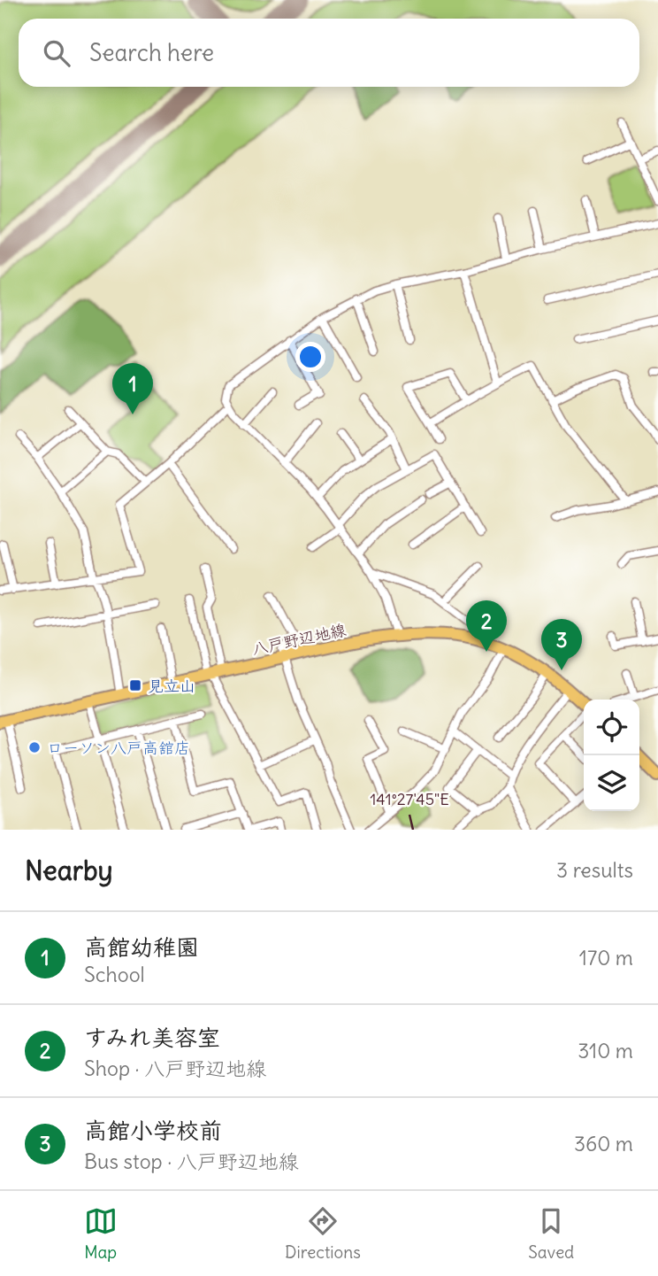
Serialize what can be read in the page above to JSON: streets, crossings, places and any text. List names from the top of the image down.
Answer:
{
  "streets": {
    "main road": ["八戸野辺地線"]
  },
  "places": {
    "transit": ["見立山"],
    "other": ["ローソン八戸高舘店"]
  },
  "page": {
    "search": "Search here",
    "pins": ["1", "2", "3"],
    "heading": ["Nearby", "3 results"],
    "list": [
      {
        "mark": "1",
        "name": "高館幼稚園",
        "note": "School",
        "value": "170 m"
      },
      {
        "mark": "2",
        "name": "すみれ美容室",
        "note": "Shop · 八戸野辺地線",
        "value": "310 m"
      },
      {
        "mark": "3",
        "name": "高館小学校前",
        "note": "Bus stop · 八戸野辺地線",
        "value": "360 m"
      }
    ],
    "nav": ["Map", "Directions", "Saved"]
  },
  "coordinates": ["141°27'45\"E"]
}
